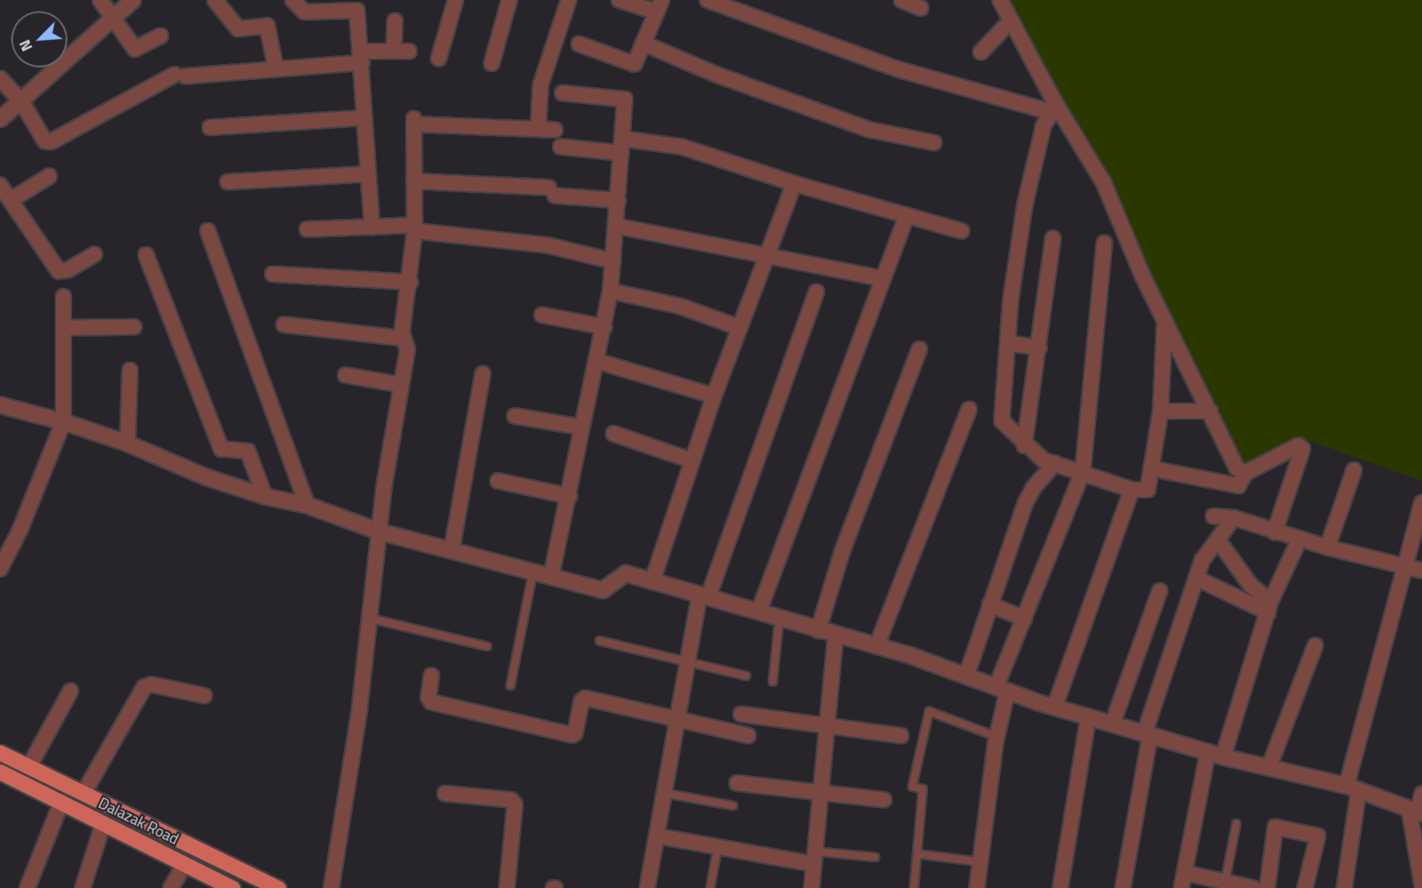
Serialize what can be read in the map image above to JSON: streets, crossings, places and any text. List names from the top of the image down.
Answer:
{
  "streets": {
    "main road": ["Dalazak Road"]
  },
  "north": "bottom left"
}
